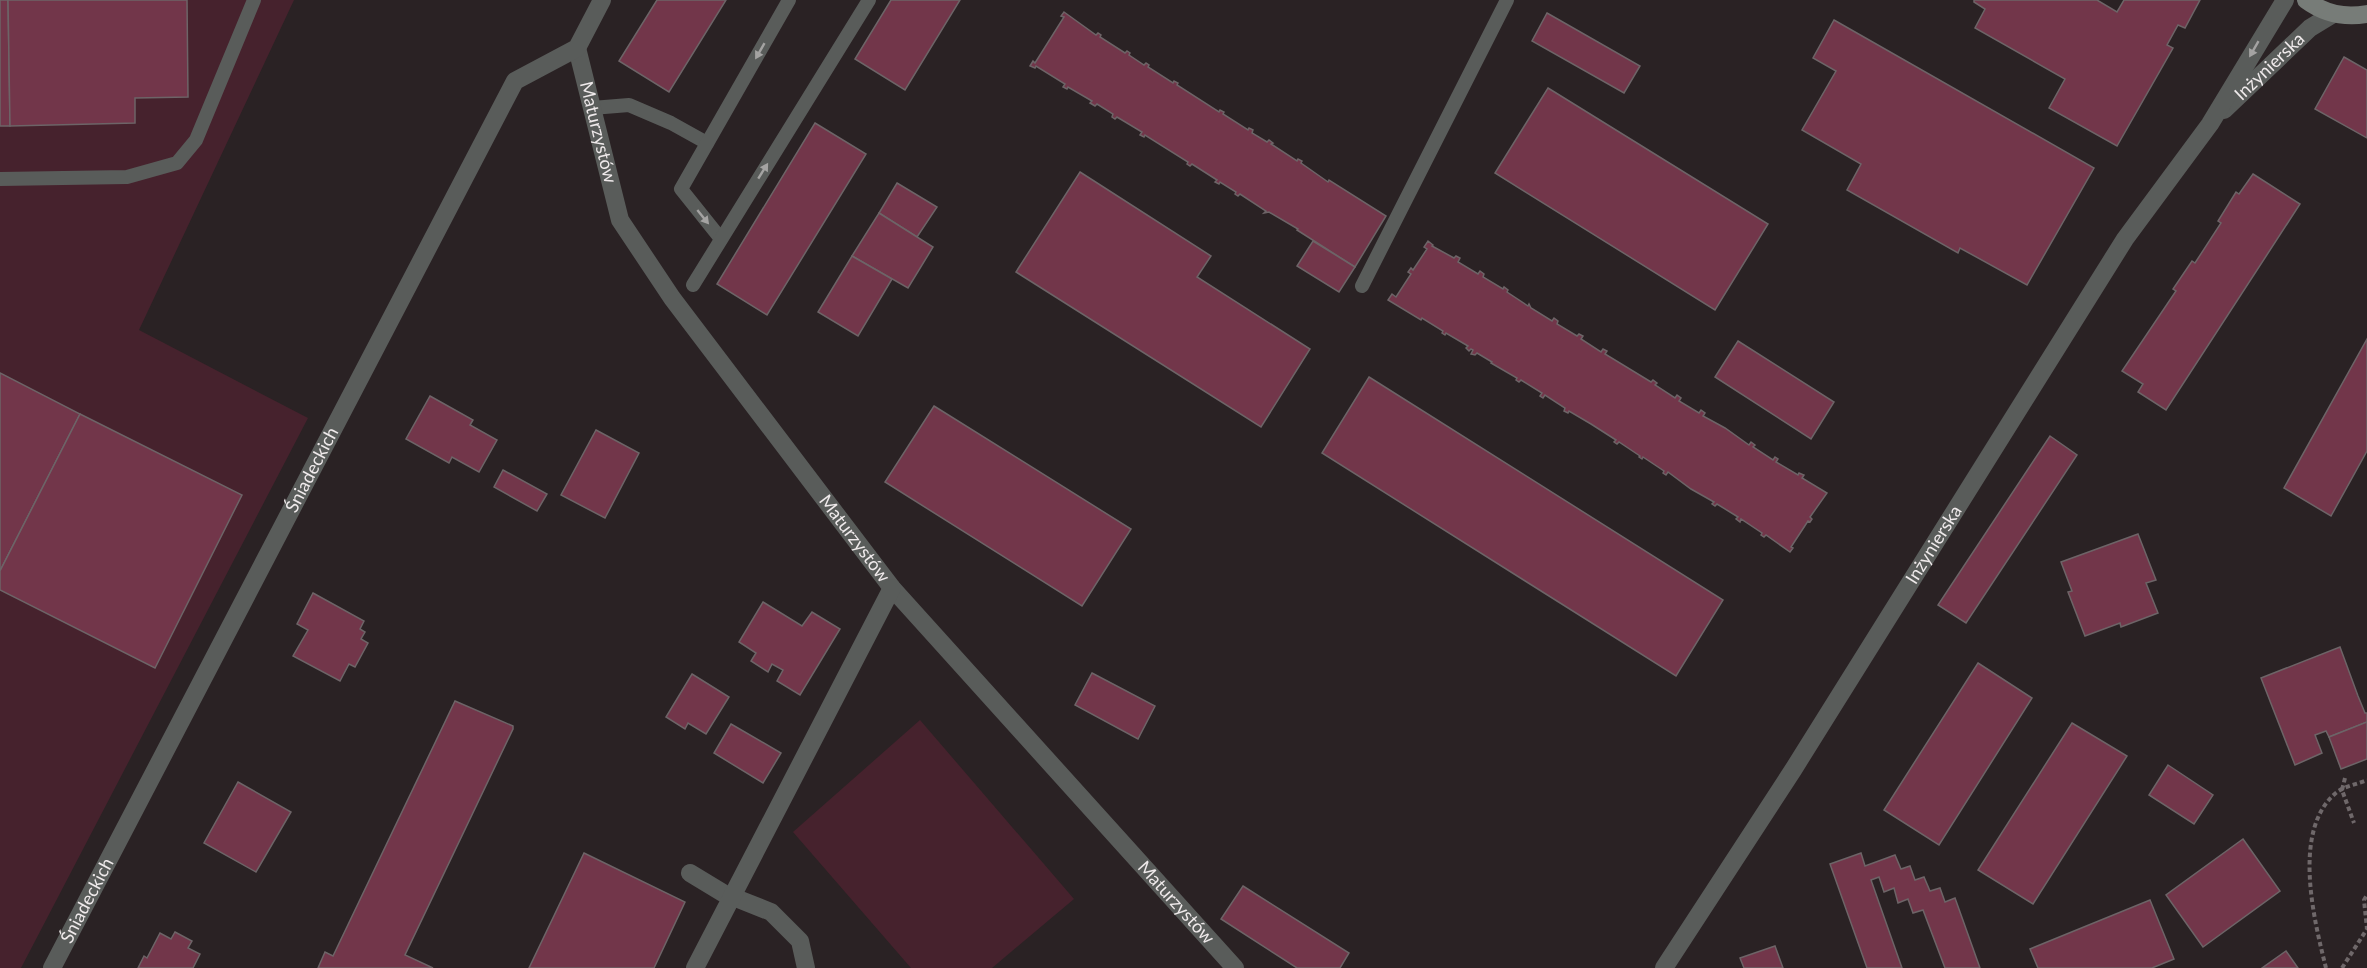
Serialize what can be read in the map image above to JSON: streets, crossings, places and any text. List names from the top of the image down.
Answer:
{
  "streets": {
    "street": ["Inżynierska", "Maturzystów", "Śniadeckich"]
  },
  "crossings": [
    ["Maturzystów", "Śniadeckich"]
  ]
}
